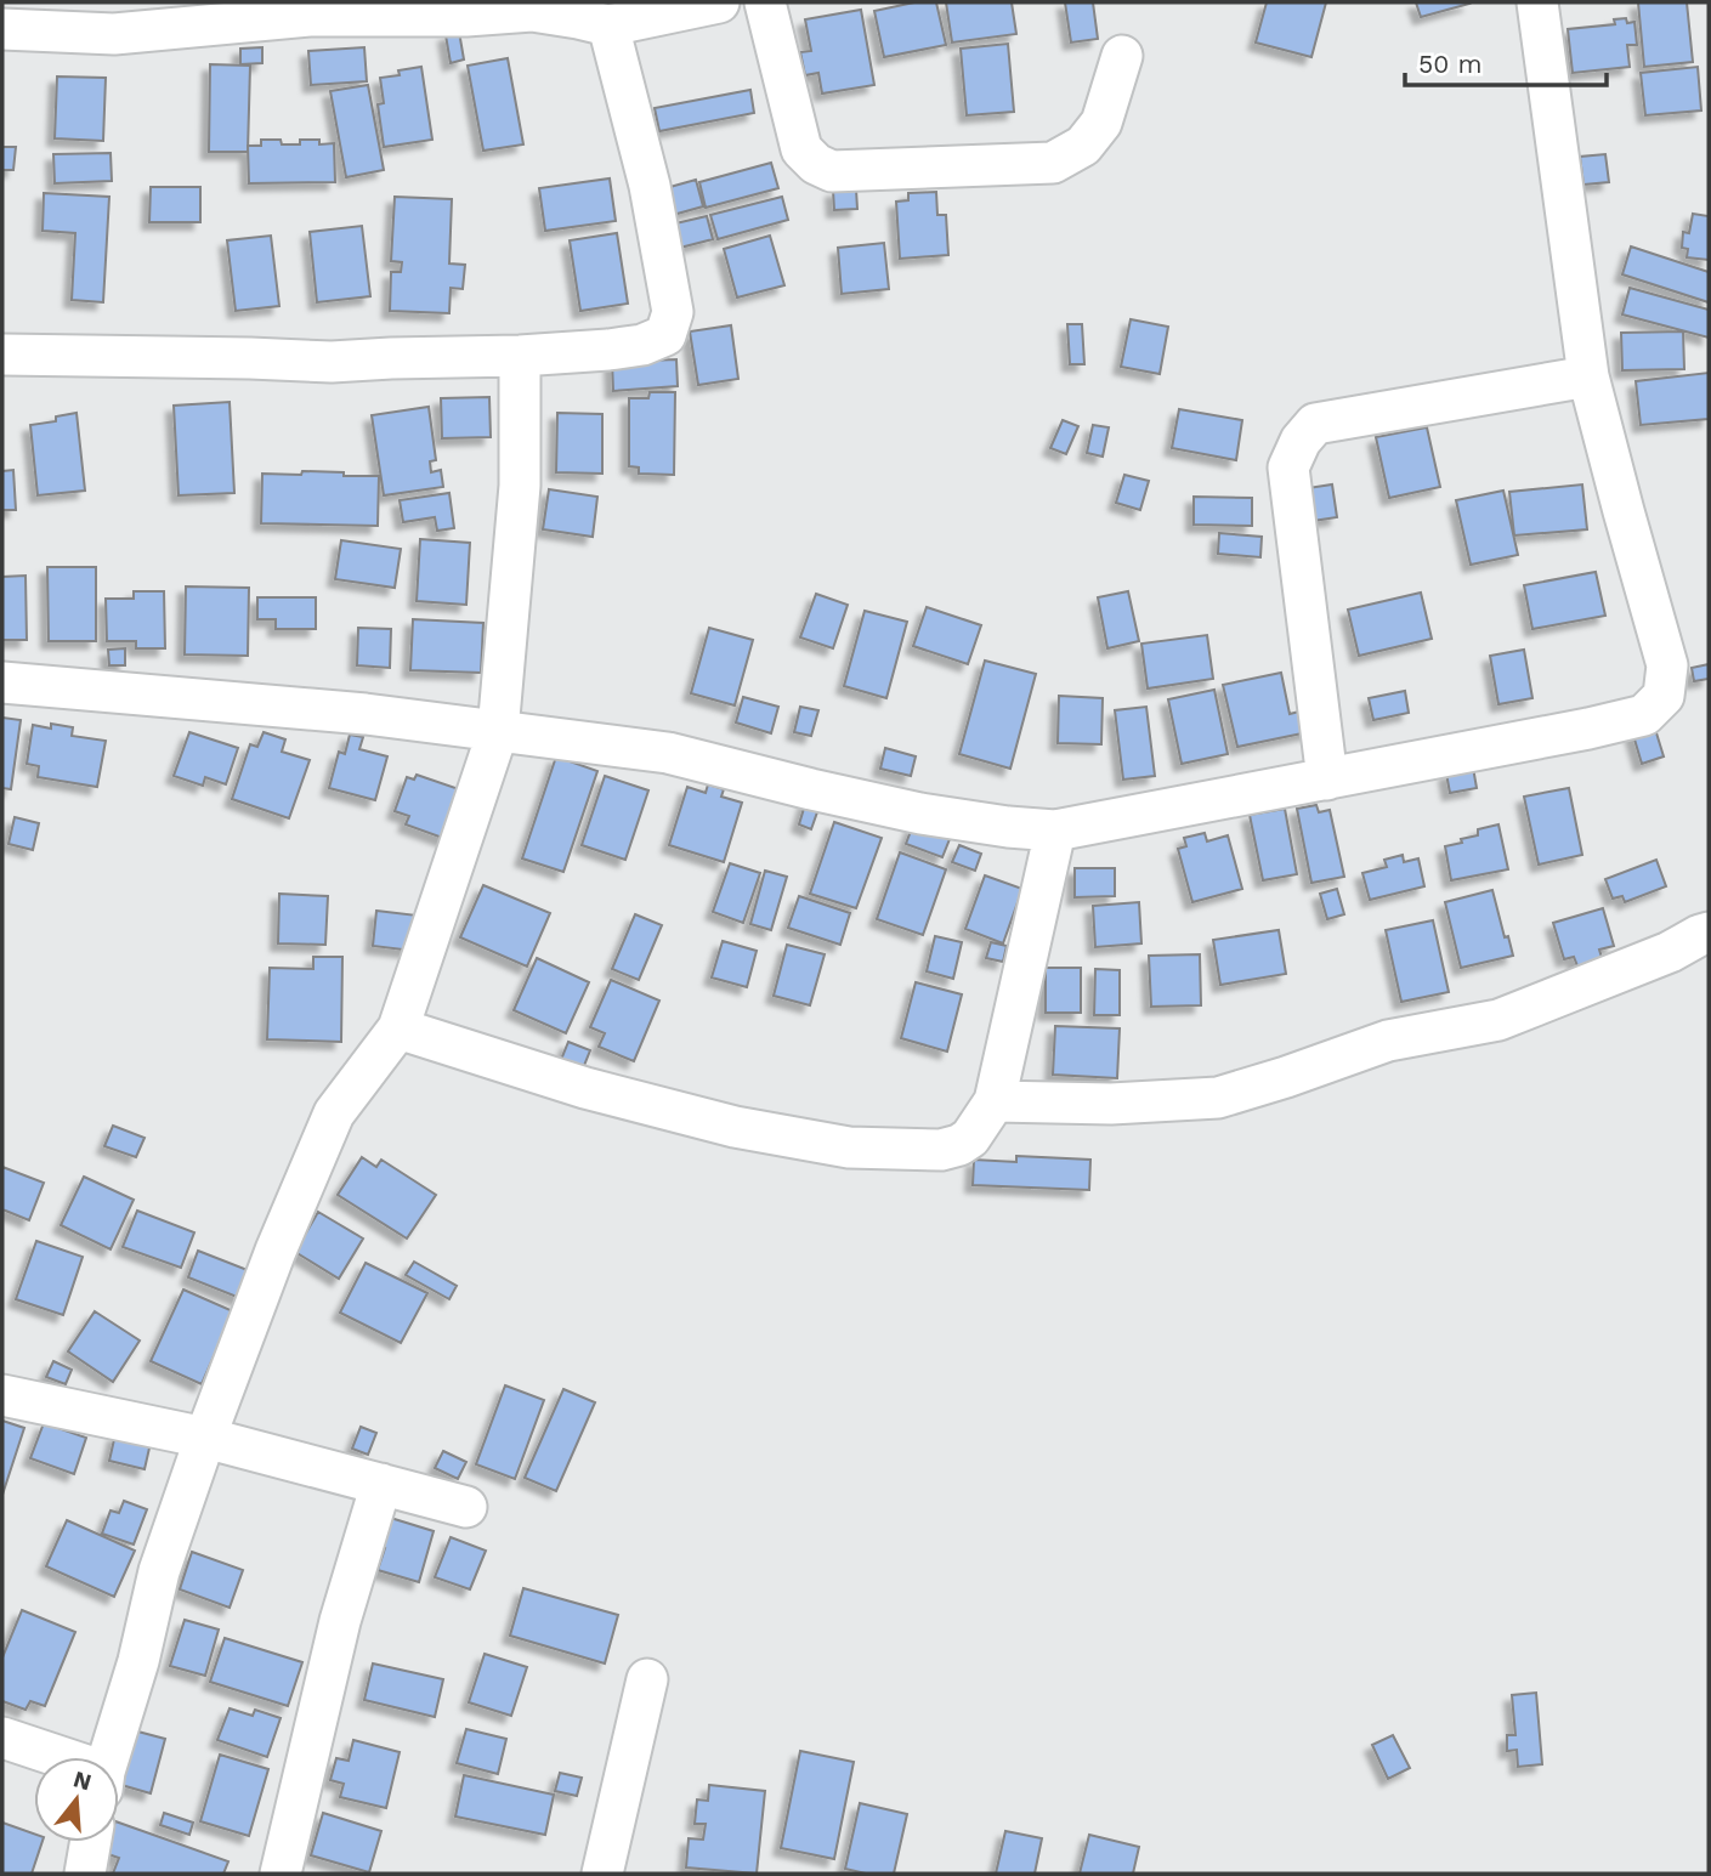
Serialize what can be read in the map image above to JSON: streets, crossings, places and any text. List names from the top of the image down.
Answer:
{
  "scale_bar": "50 m",
  "north": "top"
}
